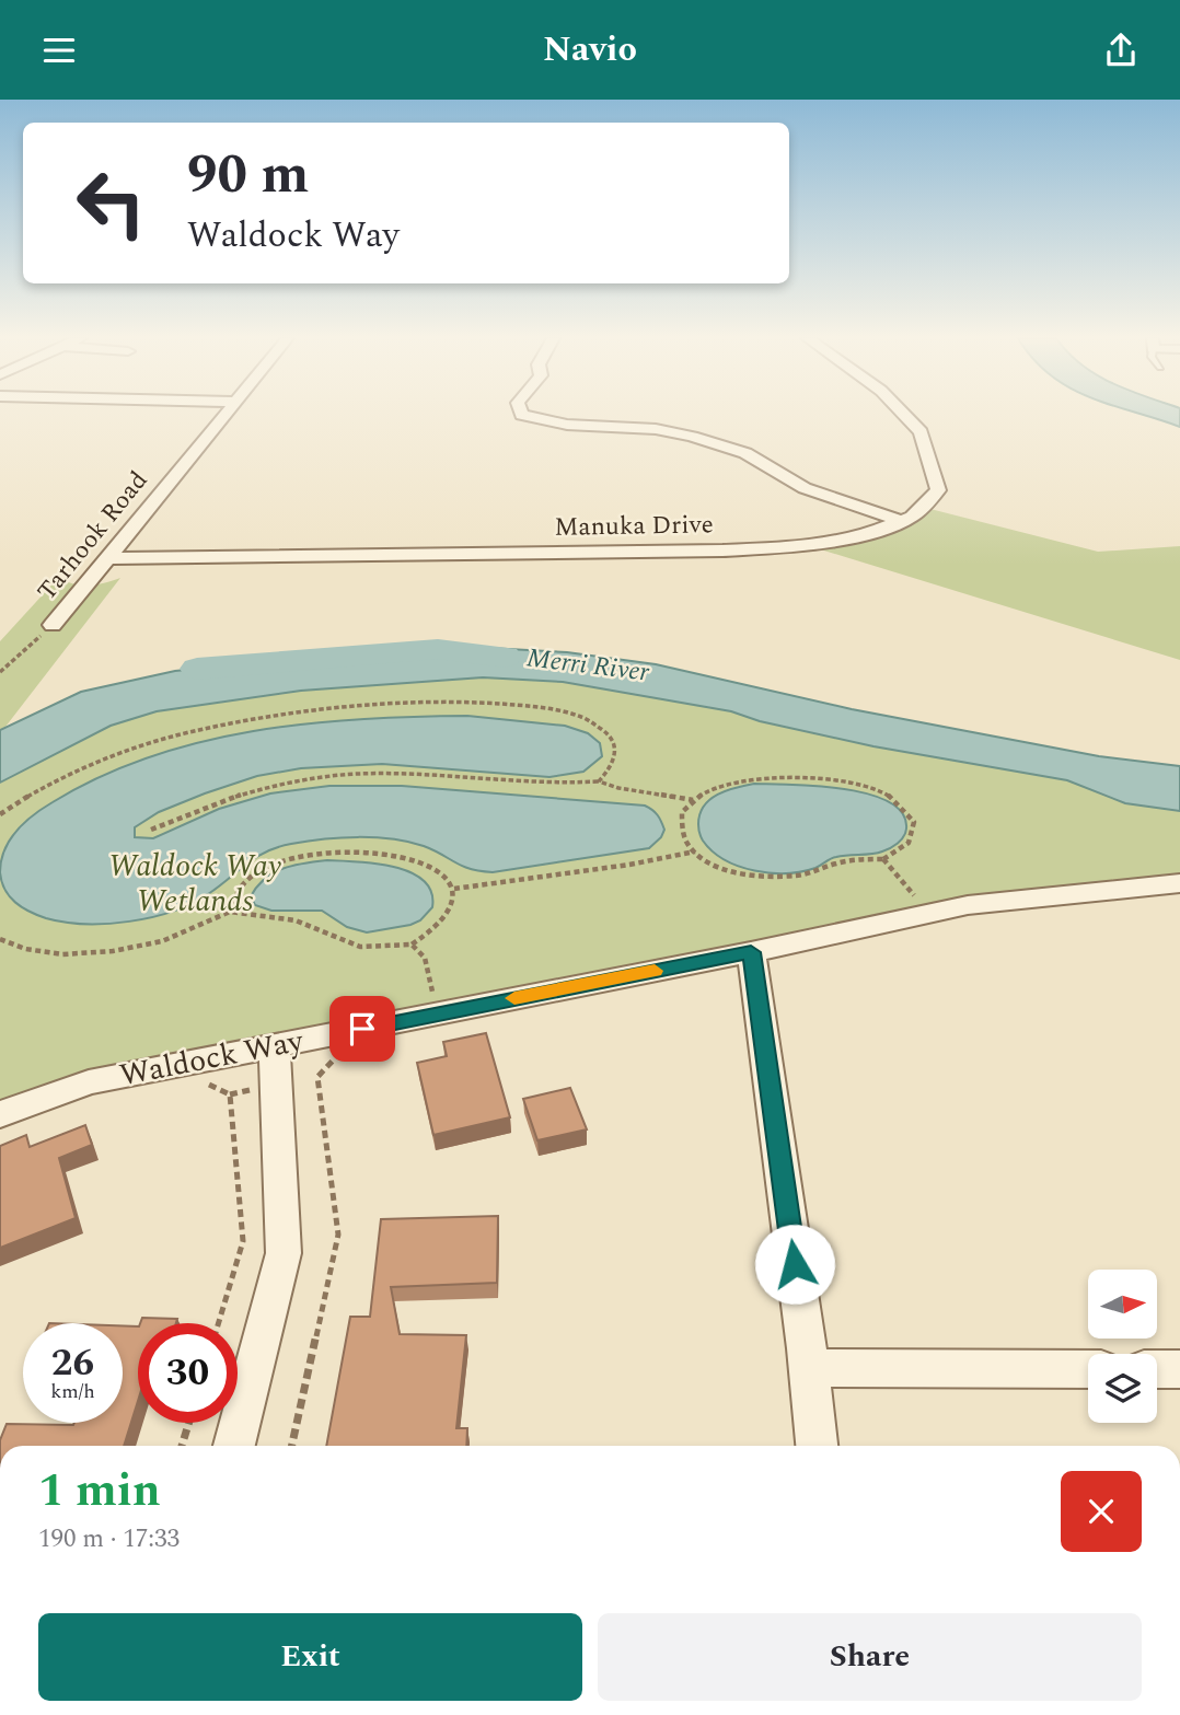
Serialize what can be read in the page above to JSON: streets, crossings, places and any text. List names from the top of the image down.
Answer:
{
  "streets": {
    "street": ["Manuka Drive", "Tarhook Road", "Waldock Way"]
  },
  "crossings": [
    ["Manuka Drive", "Tarhook Road"]
  ],
  "water": ["Merri River"],
  "parks": ["Waldock Way Wetlands"],
  "north": "right",
  "page": {
    "header": "Navio",
    "turn": ["90 m", "Waldock Way"],
    "speed": "26 km/h",
    "limit": "30",
    "heading": ["1 min", "190 m · 17:33"],
    "buttons": ["Exit", "Share"]
  }
}
